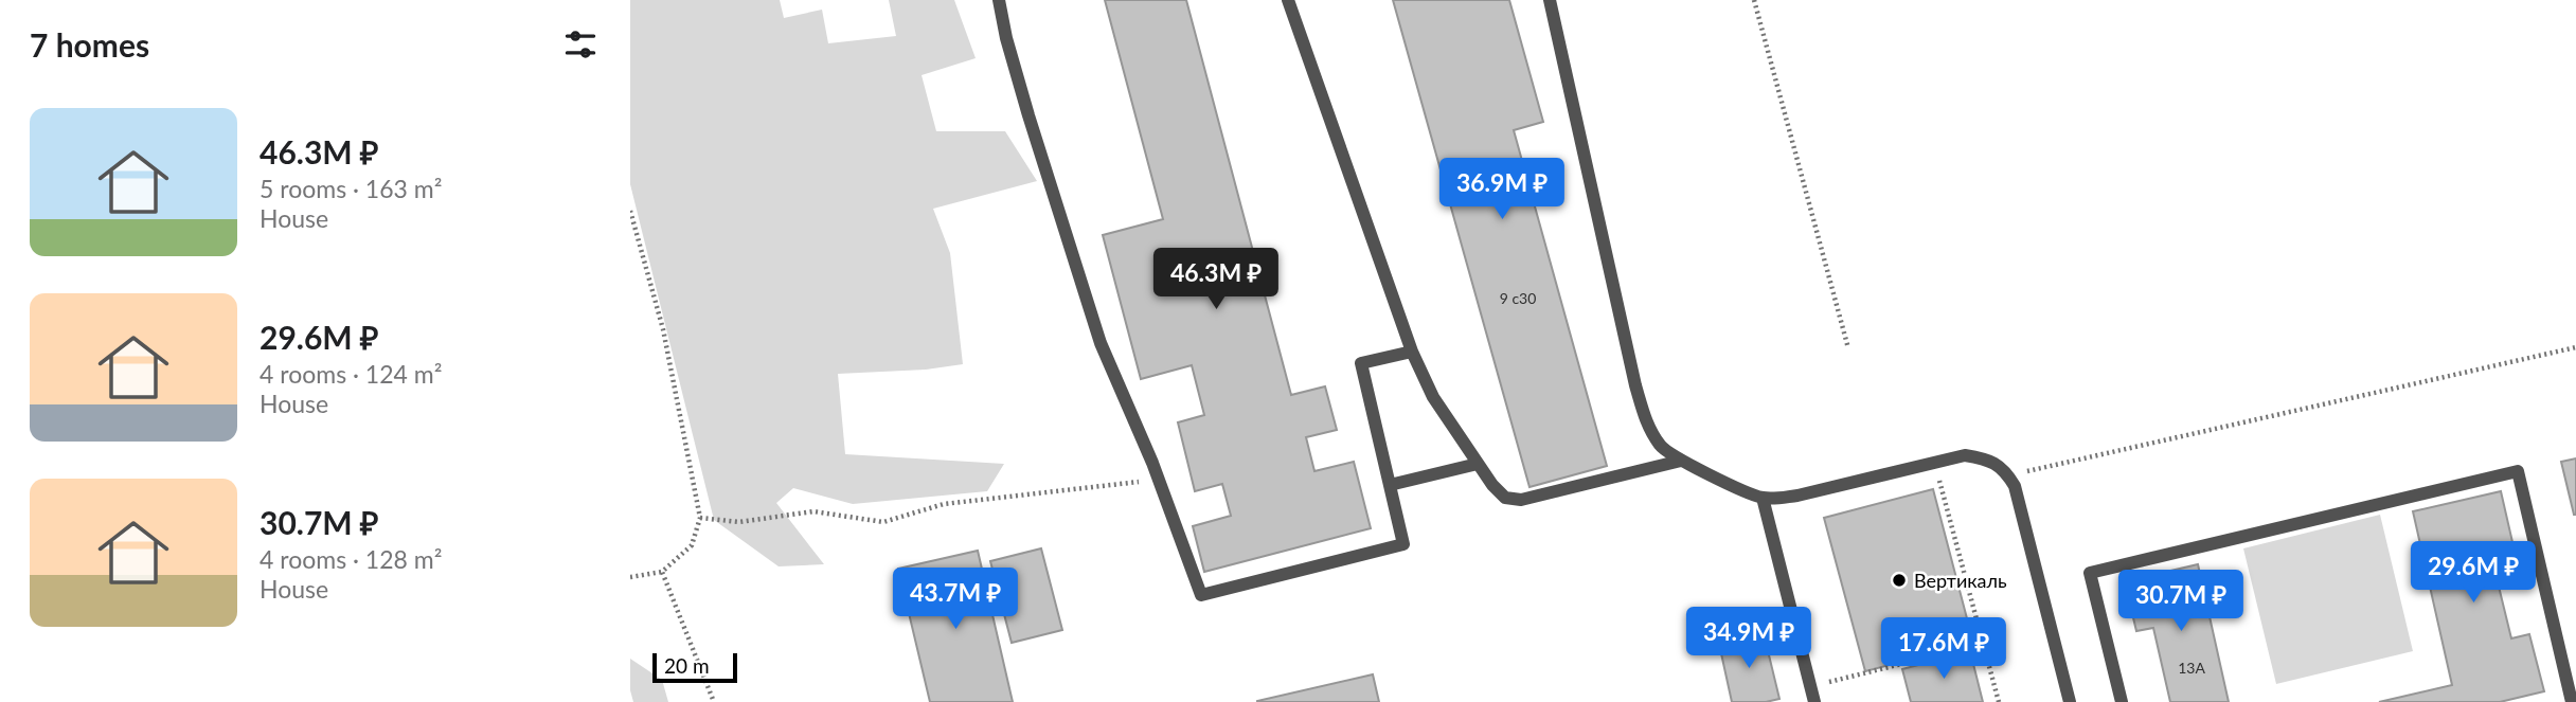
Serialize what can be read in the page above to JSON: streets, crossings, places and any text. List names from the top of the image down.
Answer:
{
  "places": ["Вертикаль"],
  "house_numbers": ["9 с30", "13А"],
  "scale_bar": "20 m",
  "page": {
    "heading": "7 homes",
    "list": [
      {
        "name": "46.3M ₽",
        "note": "5 rooms · 163 m² · House"
      },
      {
        "name": "29.6M ₽",
        "note": "4 rooms · 124 m² · House"
      },
      {
        "name": "30.7M ₽",
        "note": "4 rooms · 128 m² · House"
      }
    ],
    "price": [
      "36.9M ₽",
      "46.3M ₽",
      "29.6M ₽",
      "43.7M ₽",
      "30.7M ₽",
      "34.9M ₽",
      "17.6M ₽"
    ],
    "scale": "20 m"
  }
}
